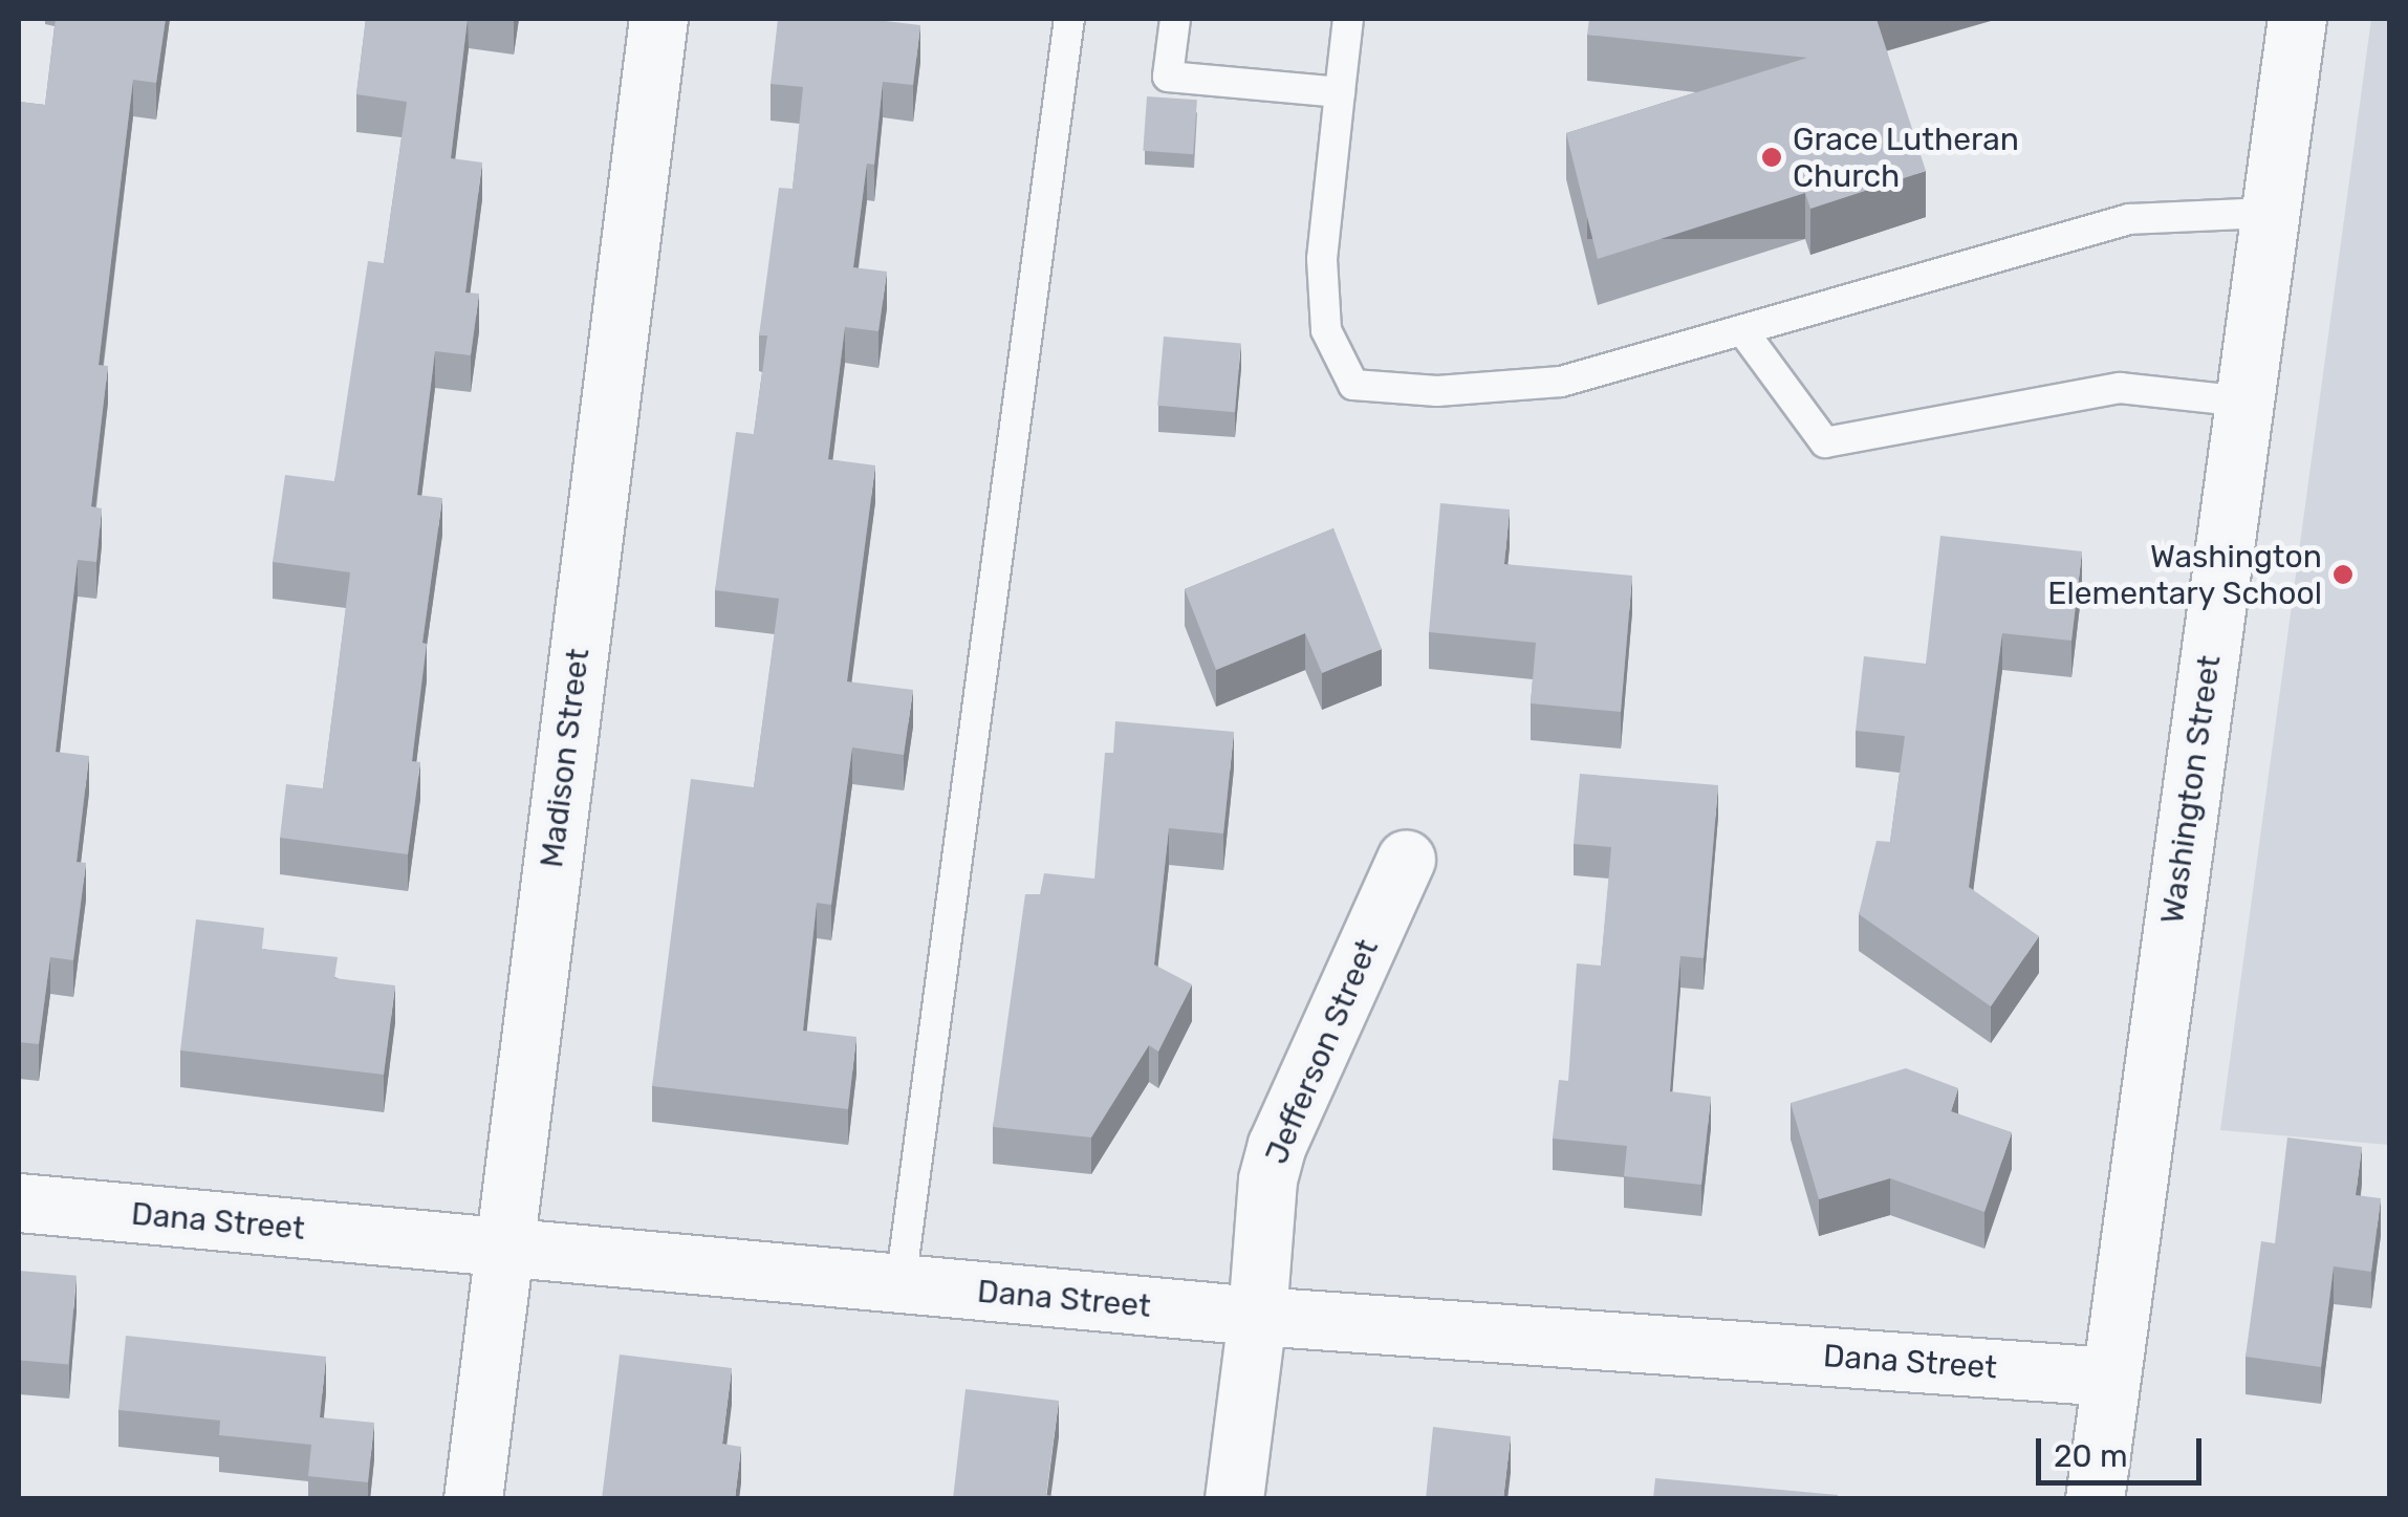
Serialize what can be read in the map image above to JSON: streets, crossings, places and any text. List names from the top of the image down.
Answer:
{
  "streets": {
    "street": [
      "Madison Street",
      "Washington Street",
      "Jefferson Street",
      "Dana Street"
    ]
  },
  "crossings": [
    ["Madison Street", "Dana Street"],
    ["Washington Street", "Dana Street"],
    ["Jefferson Street", "Dana Street"]
  ],
  "places": ["Grace Lutheran Church", "Washington Elementary School"],
  "scale_bar": "20 m"
}
